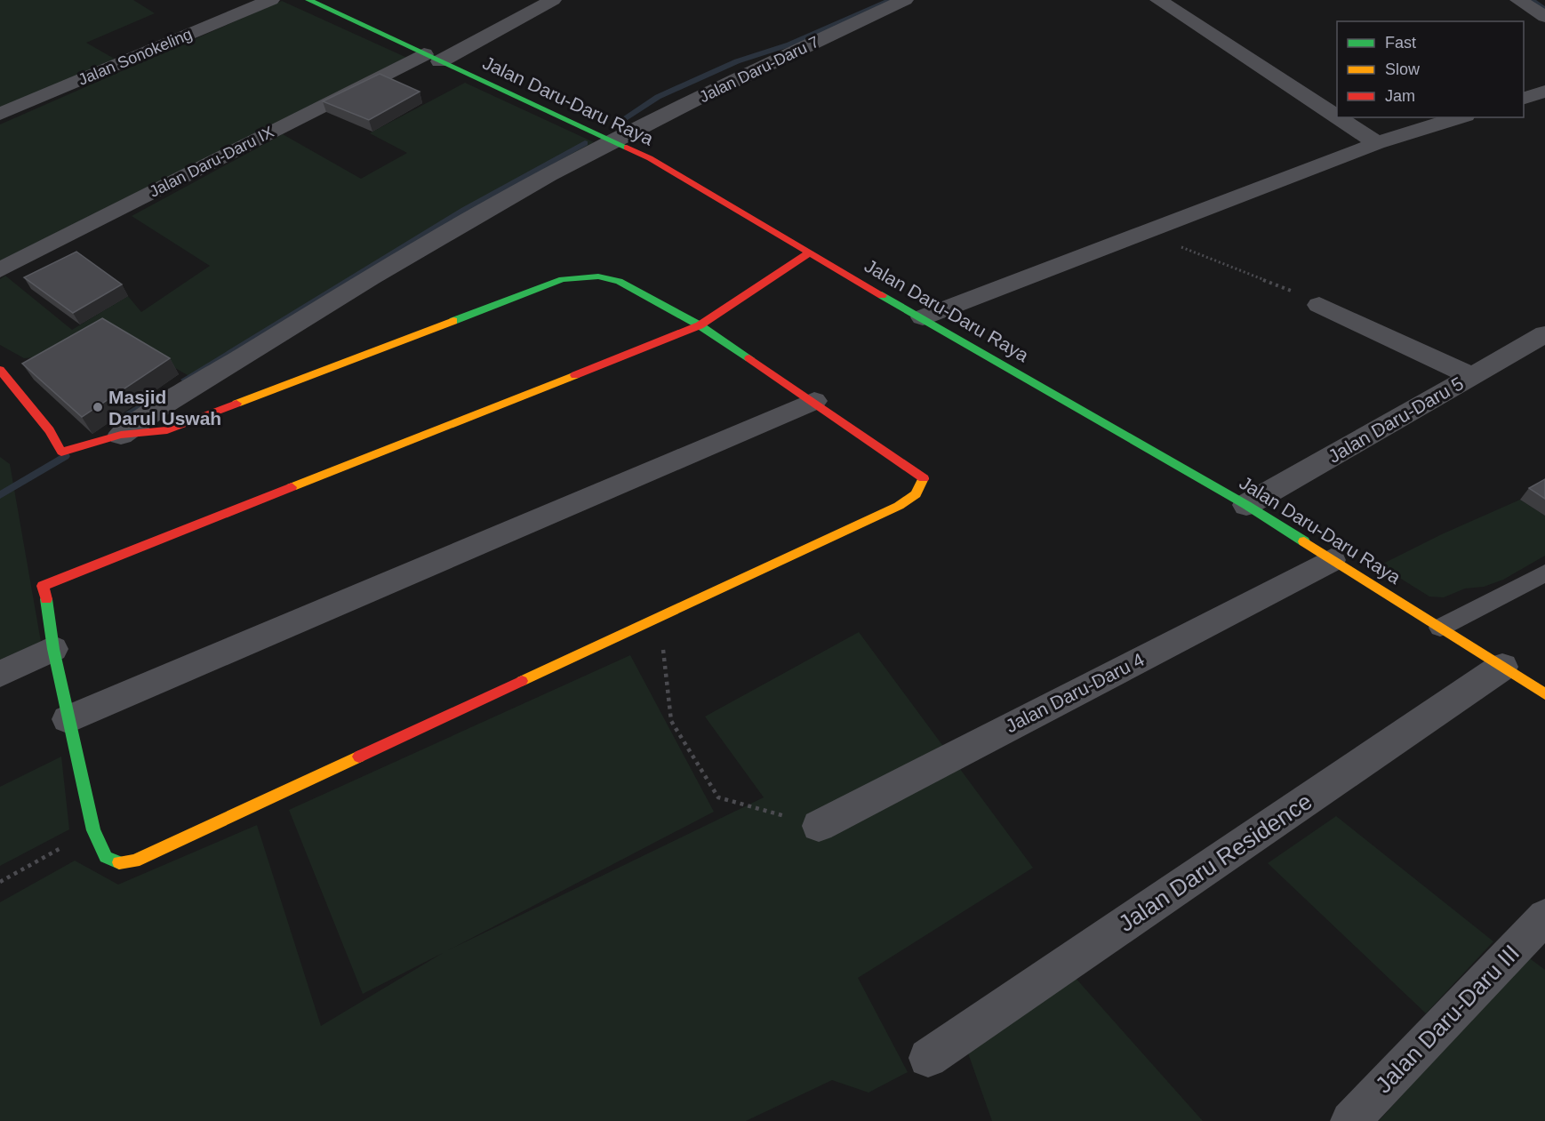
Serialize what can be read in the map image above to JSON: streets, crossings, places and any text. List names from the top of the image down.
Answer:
{
  "streets": {
    "street": [
      "Jalan Sonokeling",
      "Jalan Daru-Daru 7",
      "Jalan Daru-Daru Raya",
      "Jalan Daru-Daru IX",
      "Jalan Daru-Daru 5",
      "Jalan Daru-Daru 4",
      "Jalan Daru Residence",
      "Jalan Daru-Daru III"
    ]
  },
  "crossings": [
    ["Jalan Daru-Daru 7", "Jalan Daru-Daru Raya"],
    ["Jalan Daru-Daru Raya", "Jalan Daru-Daru IX"],
    ["Jalan Daru-Daru Raya", "Jalan Daru-Daru 5"],
    ["Jalan Daru-Daru Raya", "Jalan Daru-Daru 4"],
    ["Jalan Daru-Daru Raya", "Jalan Daru Residence"]
  ],
  "places": ["Masjid Darul Uswah"],
  "legend": ["Fast", "Slow", "Jam"]
}
